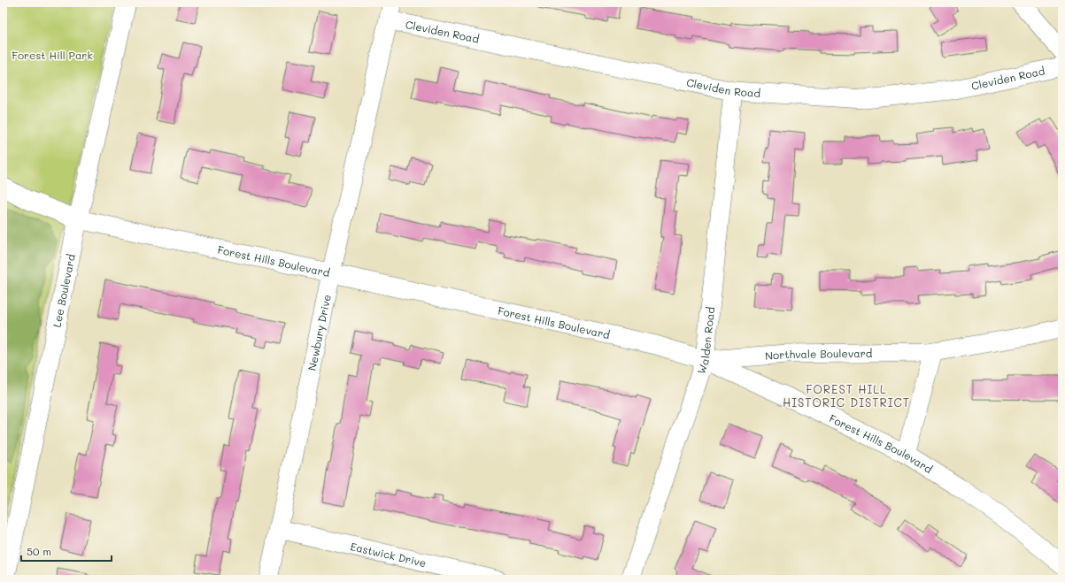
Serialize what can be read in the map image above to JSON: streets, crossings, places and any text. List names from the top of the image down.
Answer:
{
  "streets": {
    "street": [
      "Cleviden Road",
      "Forest Hills Boulevard",
      "Lee Boulevard",
      "Newbury Drive",
      "Walden Road",
      "Northvale Boulevard",
      "Eastwick Drive"
    ]
  },
  "crossings": [
    ["Cleviden Road", "Newbury Drive"],
    ["Cleviden Road", "Walden Road"],
    ["Forest Hills Boulevard", "Lee Boulevard"],
    ["Forest Hills Boulevard", "Newbury Drive"],
    ["Forest Hills Boulevard", "Walden Road"],
    ["Forest Hills Boulevard", "Northvale Boulevard"],
    ["Newbury Drive", "Eastwick Drive"],
    ["Walden Road", "Northvale Boulevard"]
  ],
  "districts": ["FOREST HILL HISTORIC DISTRICT"],
  "parks": ["Forest Hill Park"],
  "scale_bar": "50 m"
}
